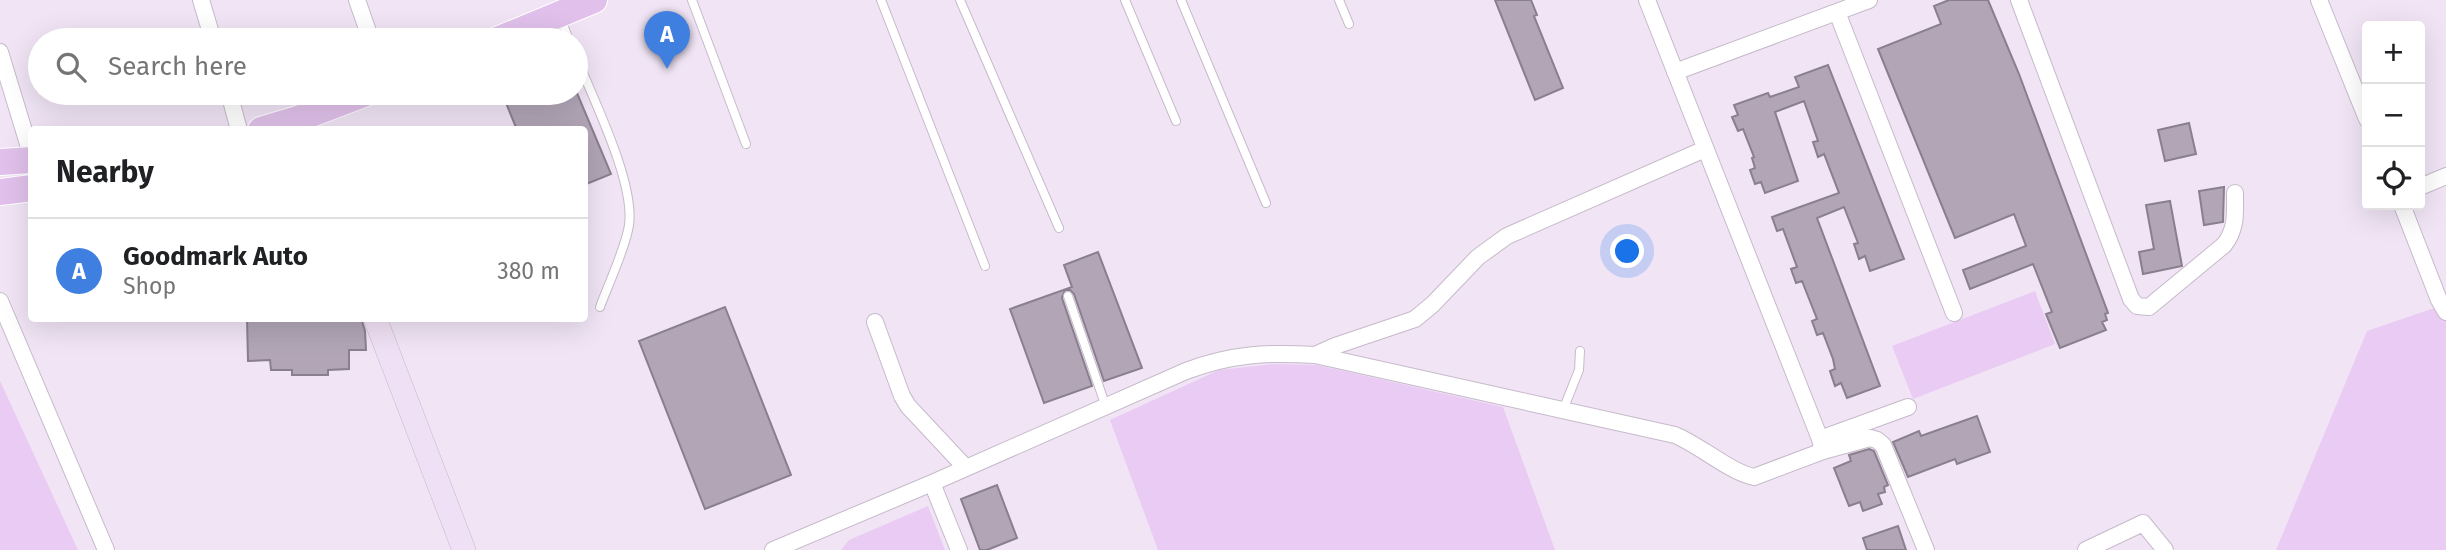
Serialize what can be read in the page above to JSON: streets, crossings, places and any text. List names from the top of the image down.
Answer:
{
  "page": {
    "pins": "A",
    "map_buttons": ["+", "−"],
    "search": "Search here",
    "heading": "Nearby",
    "list": [
      {
        "mark": "A",
        "name": "Goodmark Auto",
        "note": "Shop",
        "value": "380 m"
      }
    ]
  }
}
